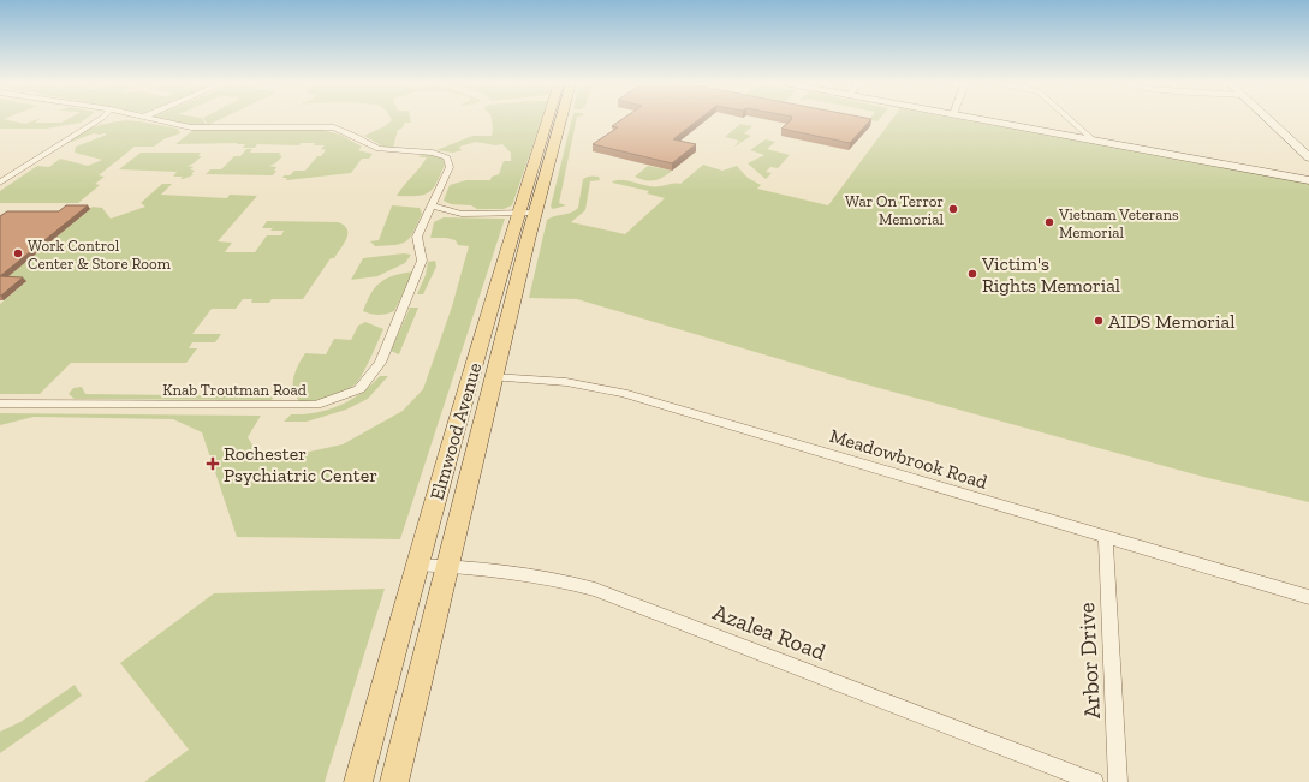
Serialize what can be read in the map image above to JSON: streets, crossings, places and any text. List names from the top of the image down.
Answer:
{
  "streets": {
    "main road": ["Elmwood Avenue"],
    "street": [
      "Knab Troutman Road",
      "Meadowbrook Road",
      "Azalea Road",
      "Arbor Drive"
    ]
  },
  "crossings": [
    ["Elmwood Avenue", "Meadowbrook Road"],
    ["Elmwood Avenue", "Azalea Road"],
    ["Meadowbrook Road", "Arbor Drive"]
  ],
  "places": {
    "other": [
      "War On Terror Memorial",
      "Vietnam Veterans Memorial",
      "Work Control Center & Store Room",
      "Victim's Rights Memorial",
      "AIDS Memorial"
    ],
    "health": ["Rochester Psychiatric Center"]
  }
}
